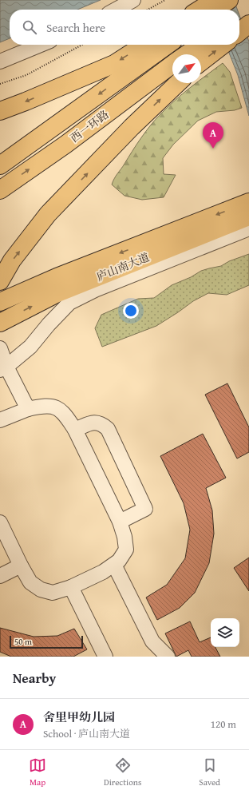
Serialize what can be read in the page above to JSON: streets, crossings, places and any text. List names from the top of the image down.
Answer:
{
  "streets": {
    "highway": ["西一环路", "庐山南大道"]
  },
  "scale_bar": "50 m",
  "north": "top right",
  "page": {
    "search": "Search here",
    "pins": "A",
    "scale": "50 m",
    "heading": "Nearby",
    "list": [
      {
        "mark": "A",
        "name": "舍里甲幼儿园",
        "note": "School · 庐山南大道",
        "value": "120 m"
      }
    ],
    "nav": ["Map", "Directions", "Saved"]
  }
}
